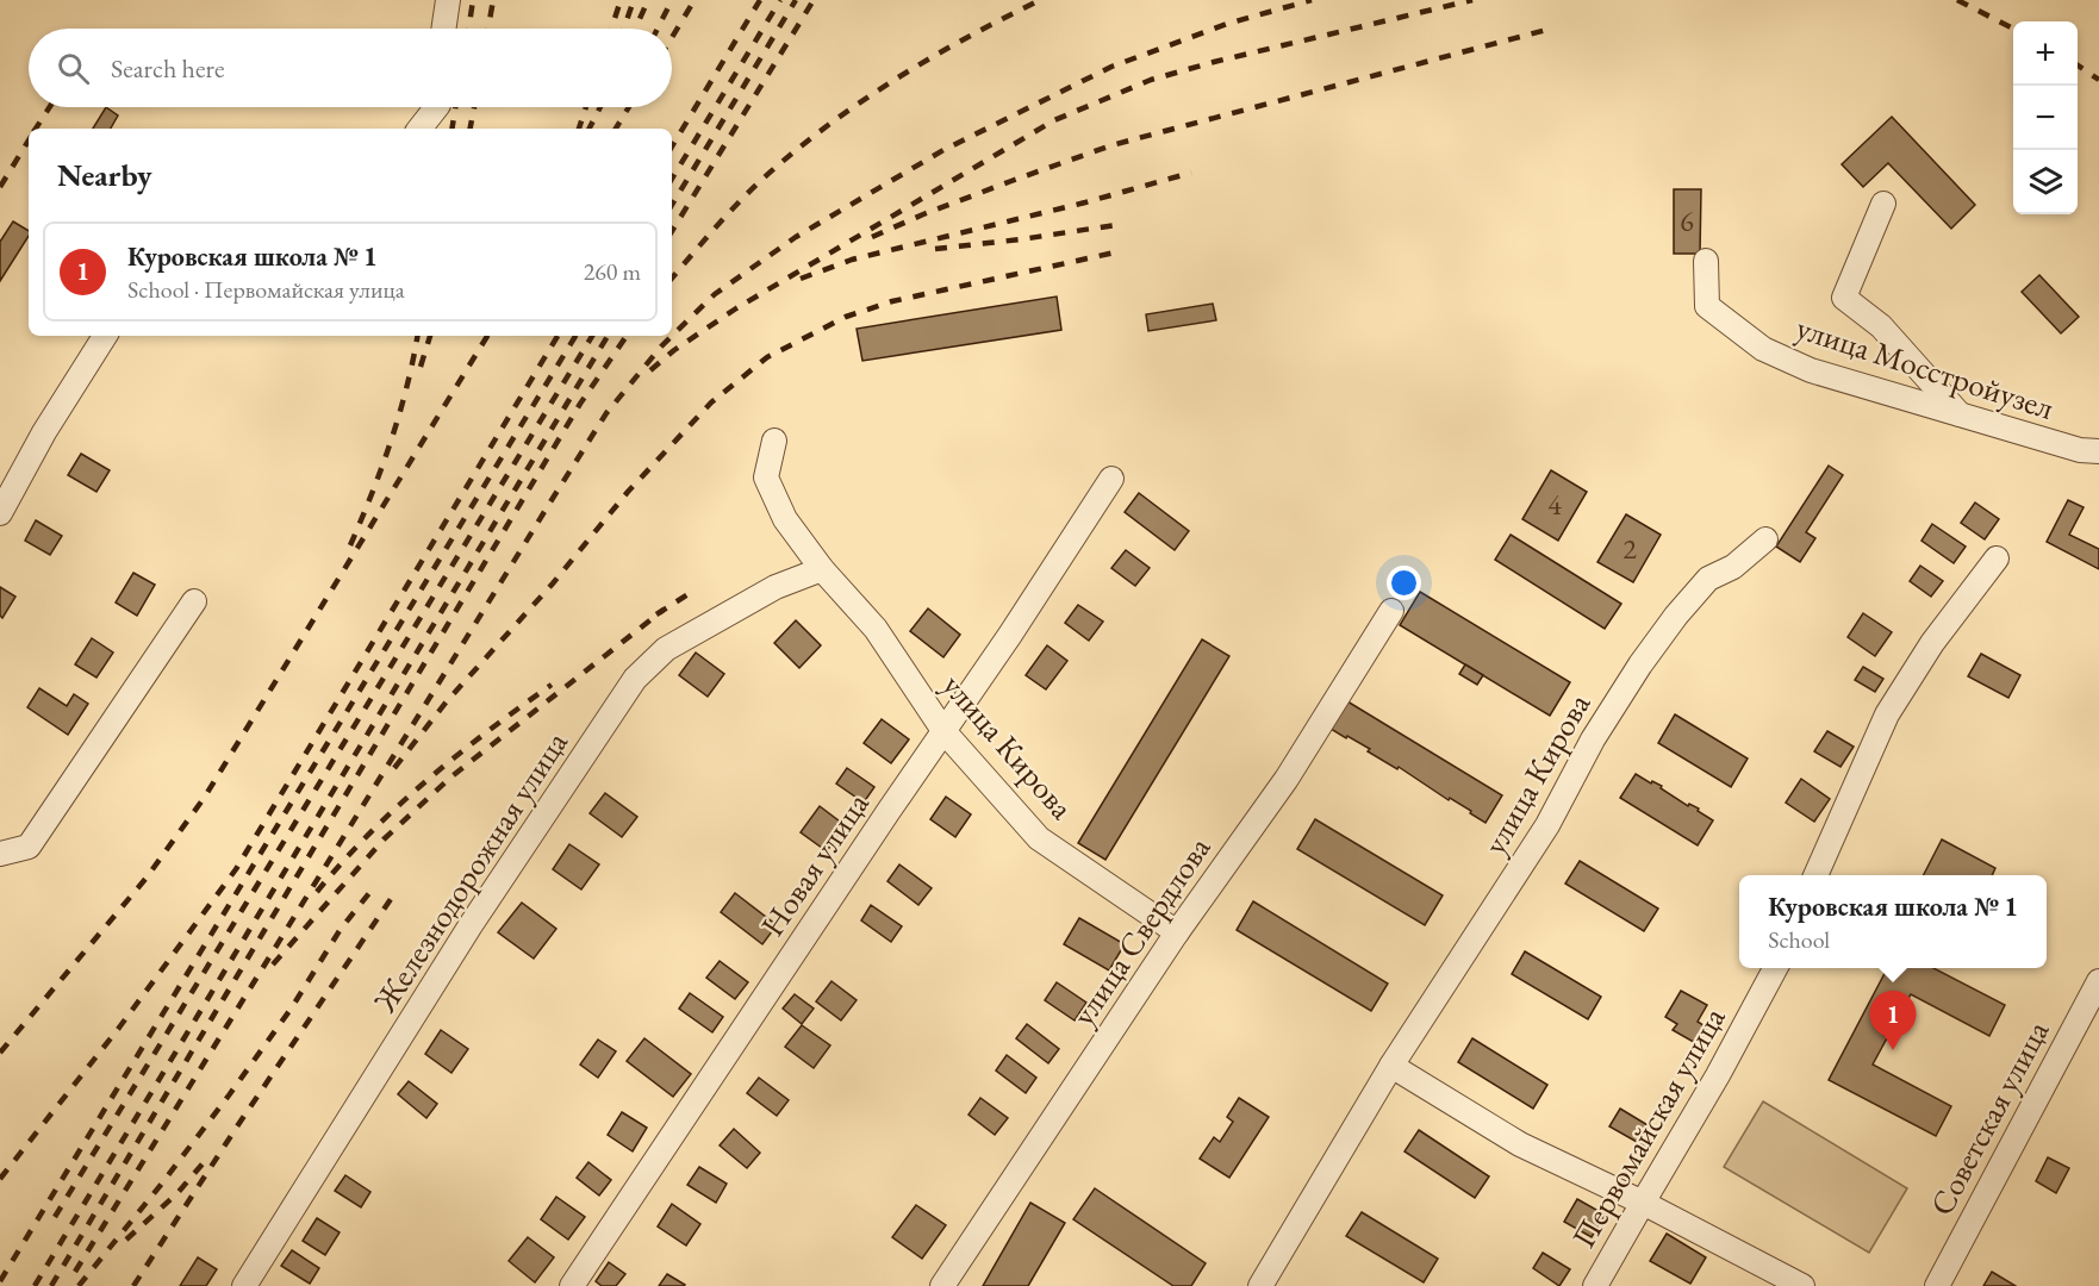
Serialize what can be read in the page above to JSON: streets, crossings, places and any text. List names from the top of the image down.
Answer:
{
  "streets": {
    "street": [
      "улица Мосстройузел",
      "улица Кирова",
      "Новая улица",
      "Железнодорожная улица",
      "улица Свердлова",
      "Советская улица",
      "Первомайская улица"
    ]
  },
  "crossings": [
    ["улица Кирова", "Новая улица"],
    ["улица Кирова", "Железнодорожная улица"],
    ["улица Кирова", "улица Свердлова"]
  ],
  "house_numbers": ["6", "4", "2"],
  "page": {
    "map_buttons": ["+", "−"],
    "search": "Search here",
    "heading": "Nearby",
    "list": [
      {
        "mark": "1",
        "name": "Куровская школа № 1",
        "note": "School · Первомайская улица",
        "value": "260 m"
      }
    ],
    "popup": ["Куровская школа № 1", "School"],
    "pins": "1"
  }
}
